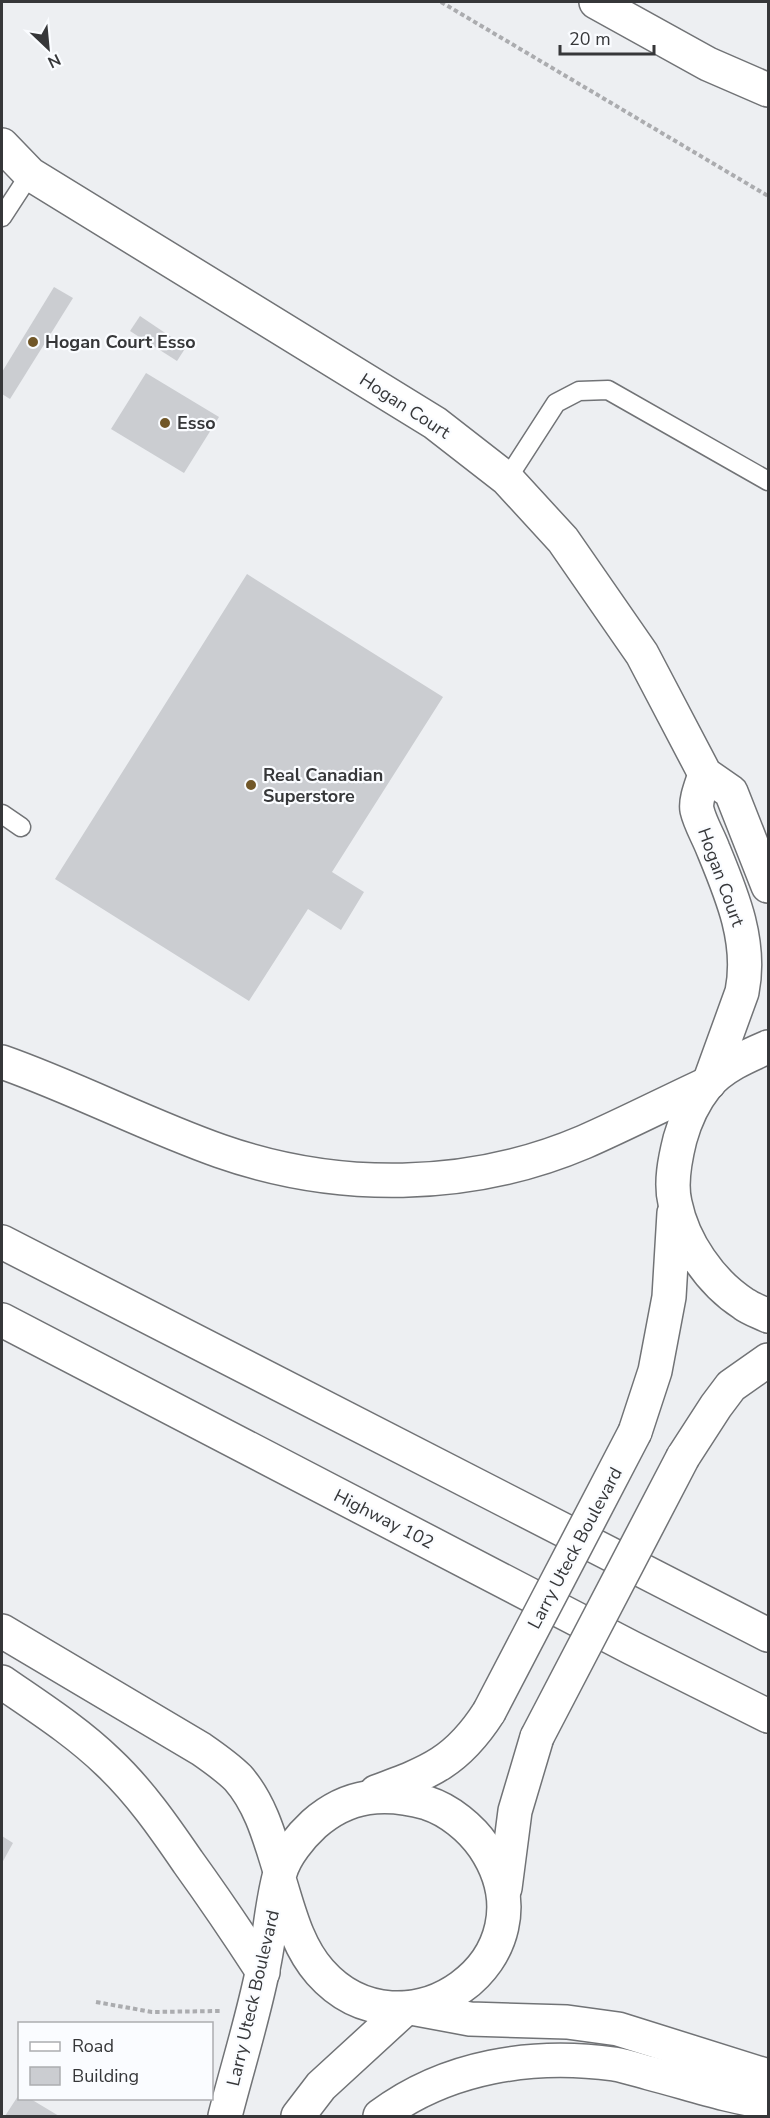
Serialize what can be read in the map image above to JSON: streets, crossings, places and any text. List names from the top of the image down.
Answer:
{
  "streets": {
    "main road": ["Hogan Court", "Highway 102", "Larry Uteck Boulevard"]
  },
  "crossings": [
    ["Hogan Court", "Larry Uteck Boulevard"]
  ],
  "places": ["Hogan Court Esso", "Esso", "Real Canadian Superstore"],
  "legend": ["Road", "Building"],
  "scale_bar": "20 m",
  "north": "bottom right"
}
